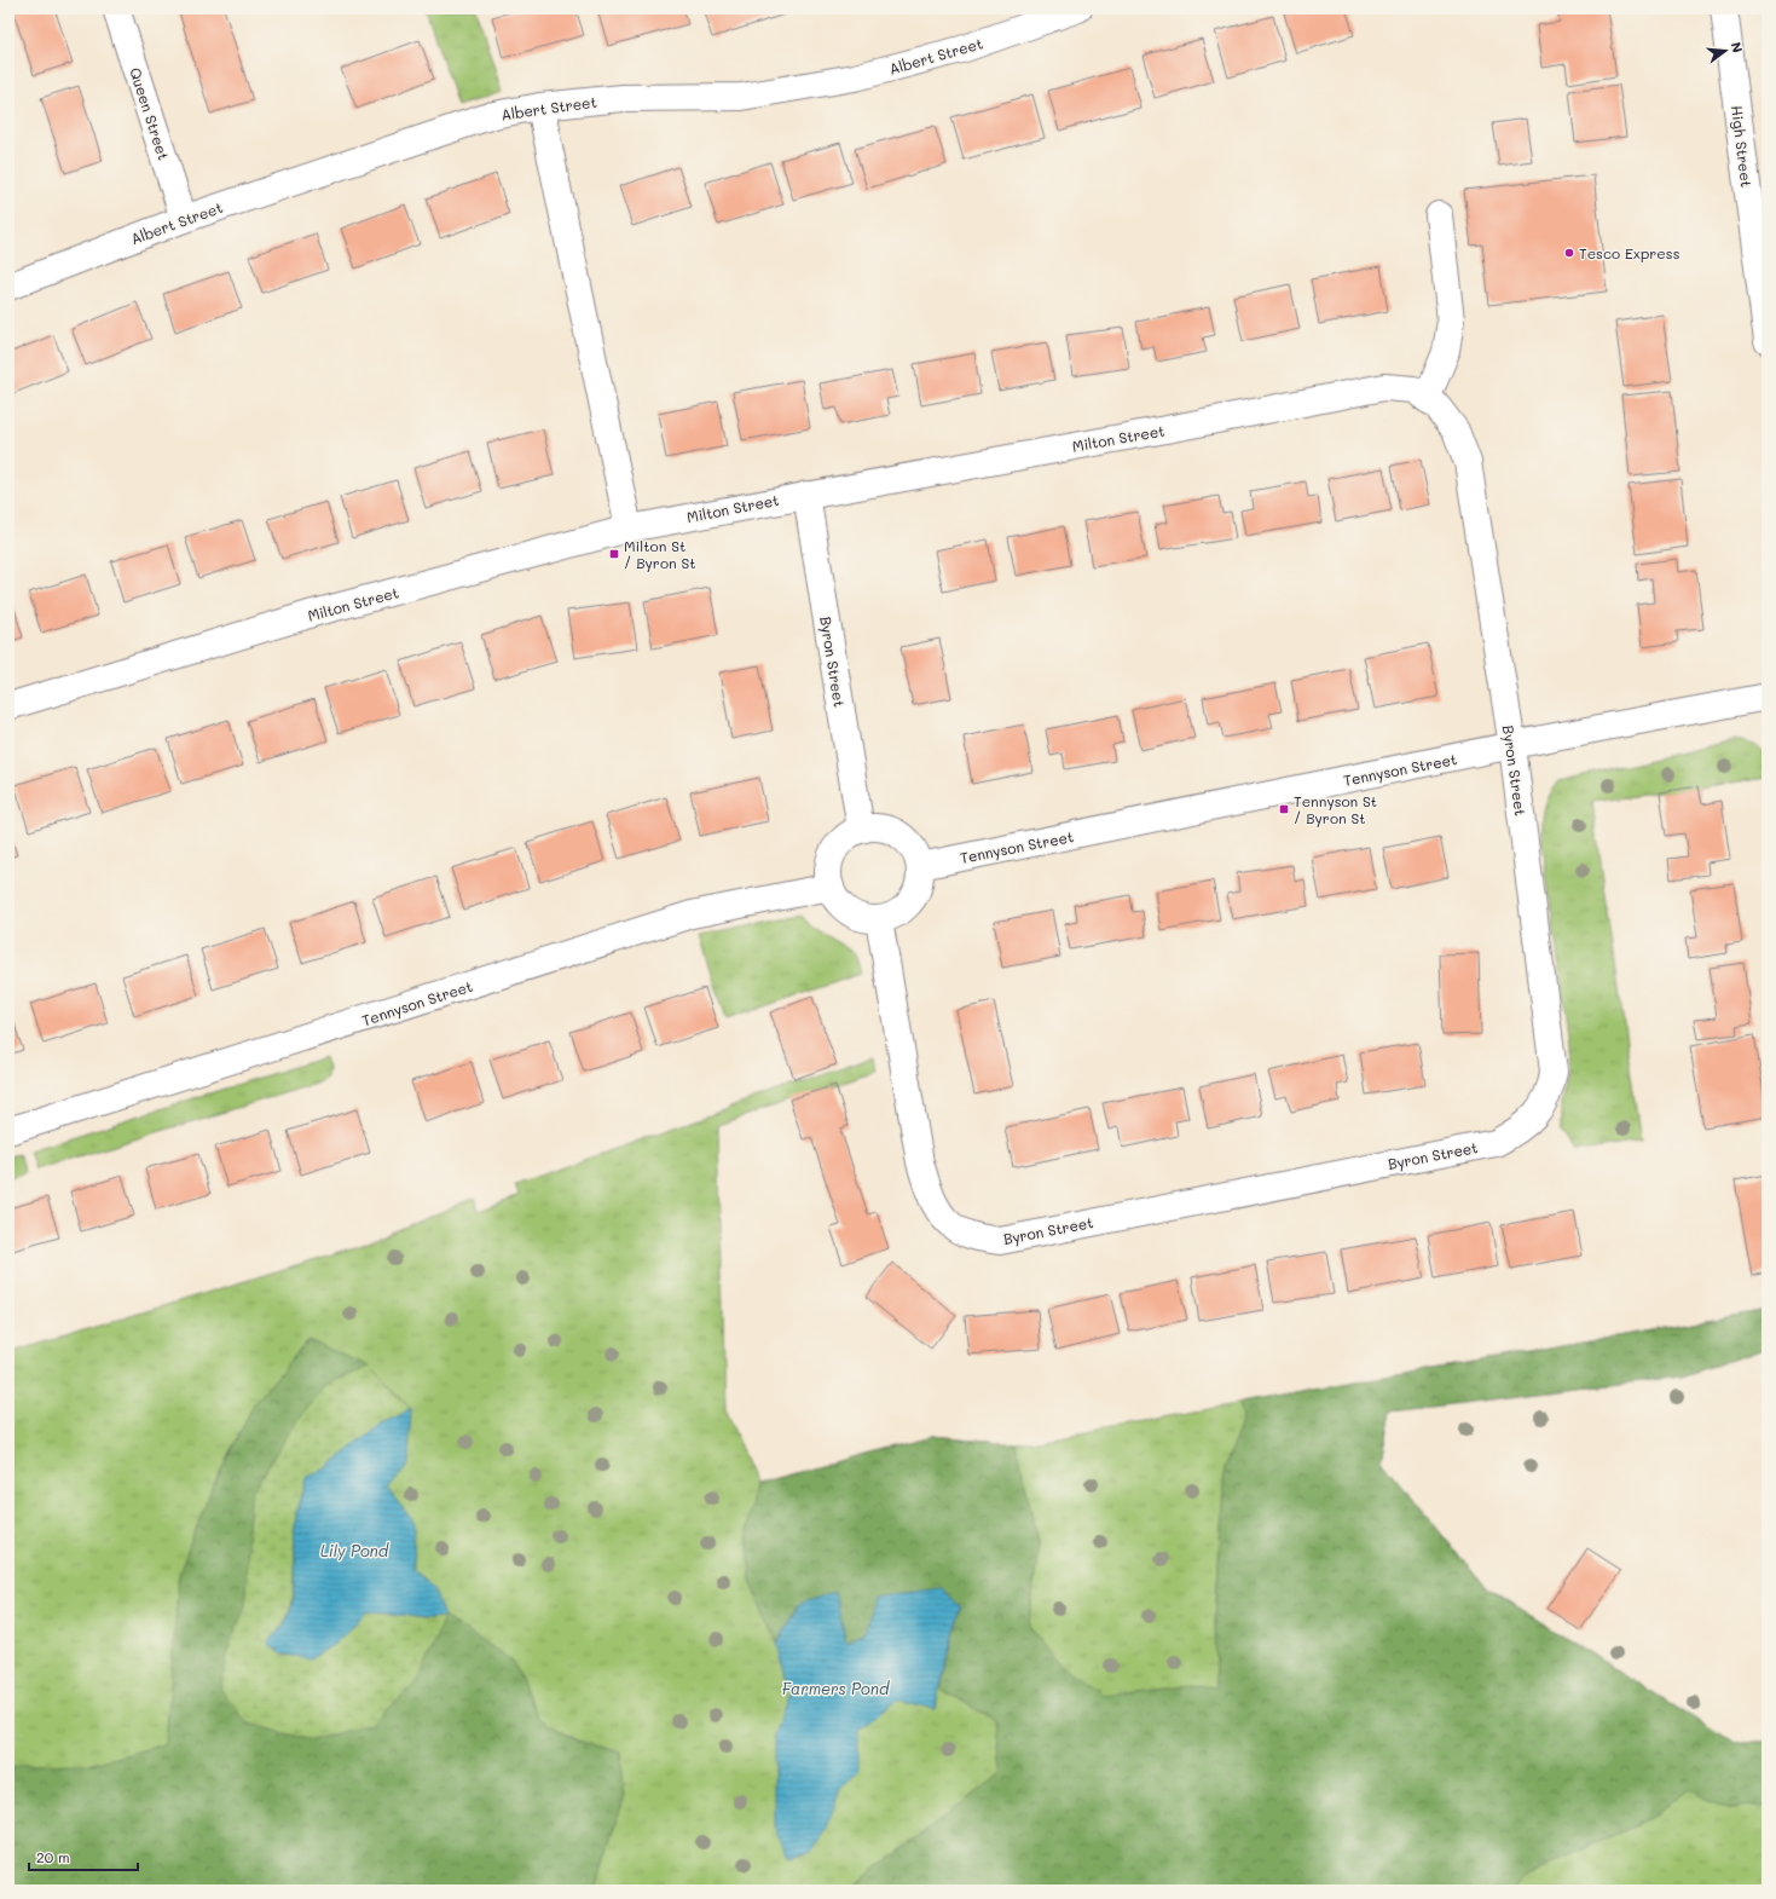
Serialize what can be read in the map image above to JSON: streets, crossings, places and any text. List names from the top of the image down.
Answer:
{
  "streets": {
    "street": [
      "Albert Street",
      "Queen Street",
      "High Street",
      "Milton Street",
      "Byron Street",
      "Tennyson Street"
    ]
  },
  "crossings": [
    ["Albert Street", "Queen Street"],
    ["Milton Street", "Byron Street"],
    ["Byron Street", "Tennyson Street"]
  ],
  "water": ["Lily Pond", "Farmers Pond"],
  "places": {
    "other": ["Tesco Express"],
    "transit": ["Milton St / Byron St", "Tennyson St / Byron St"]
  },
  "scale_bar": "20 m",
  "north": "right"
}
